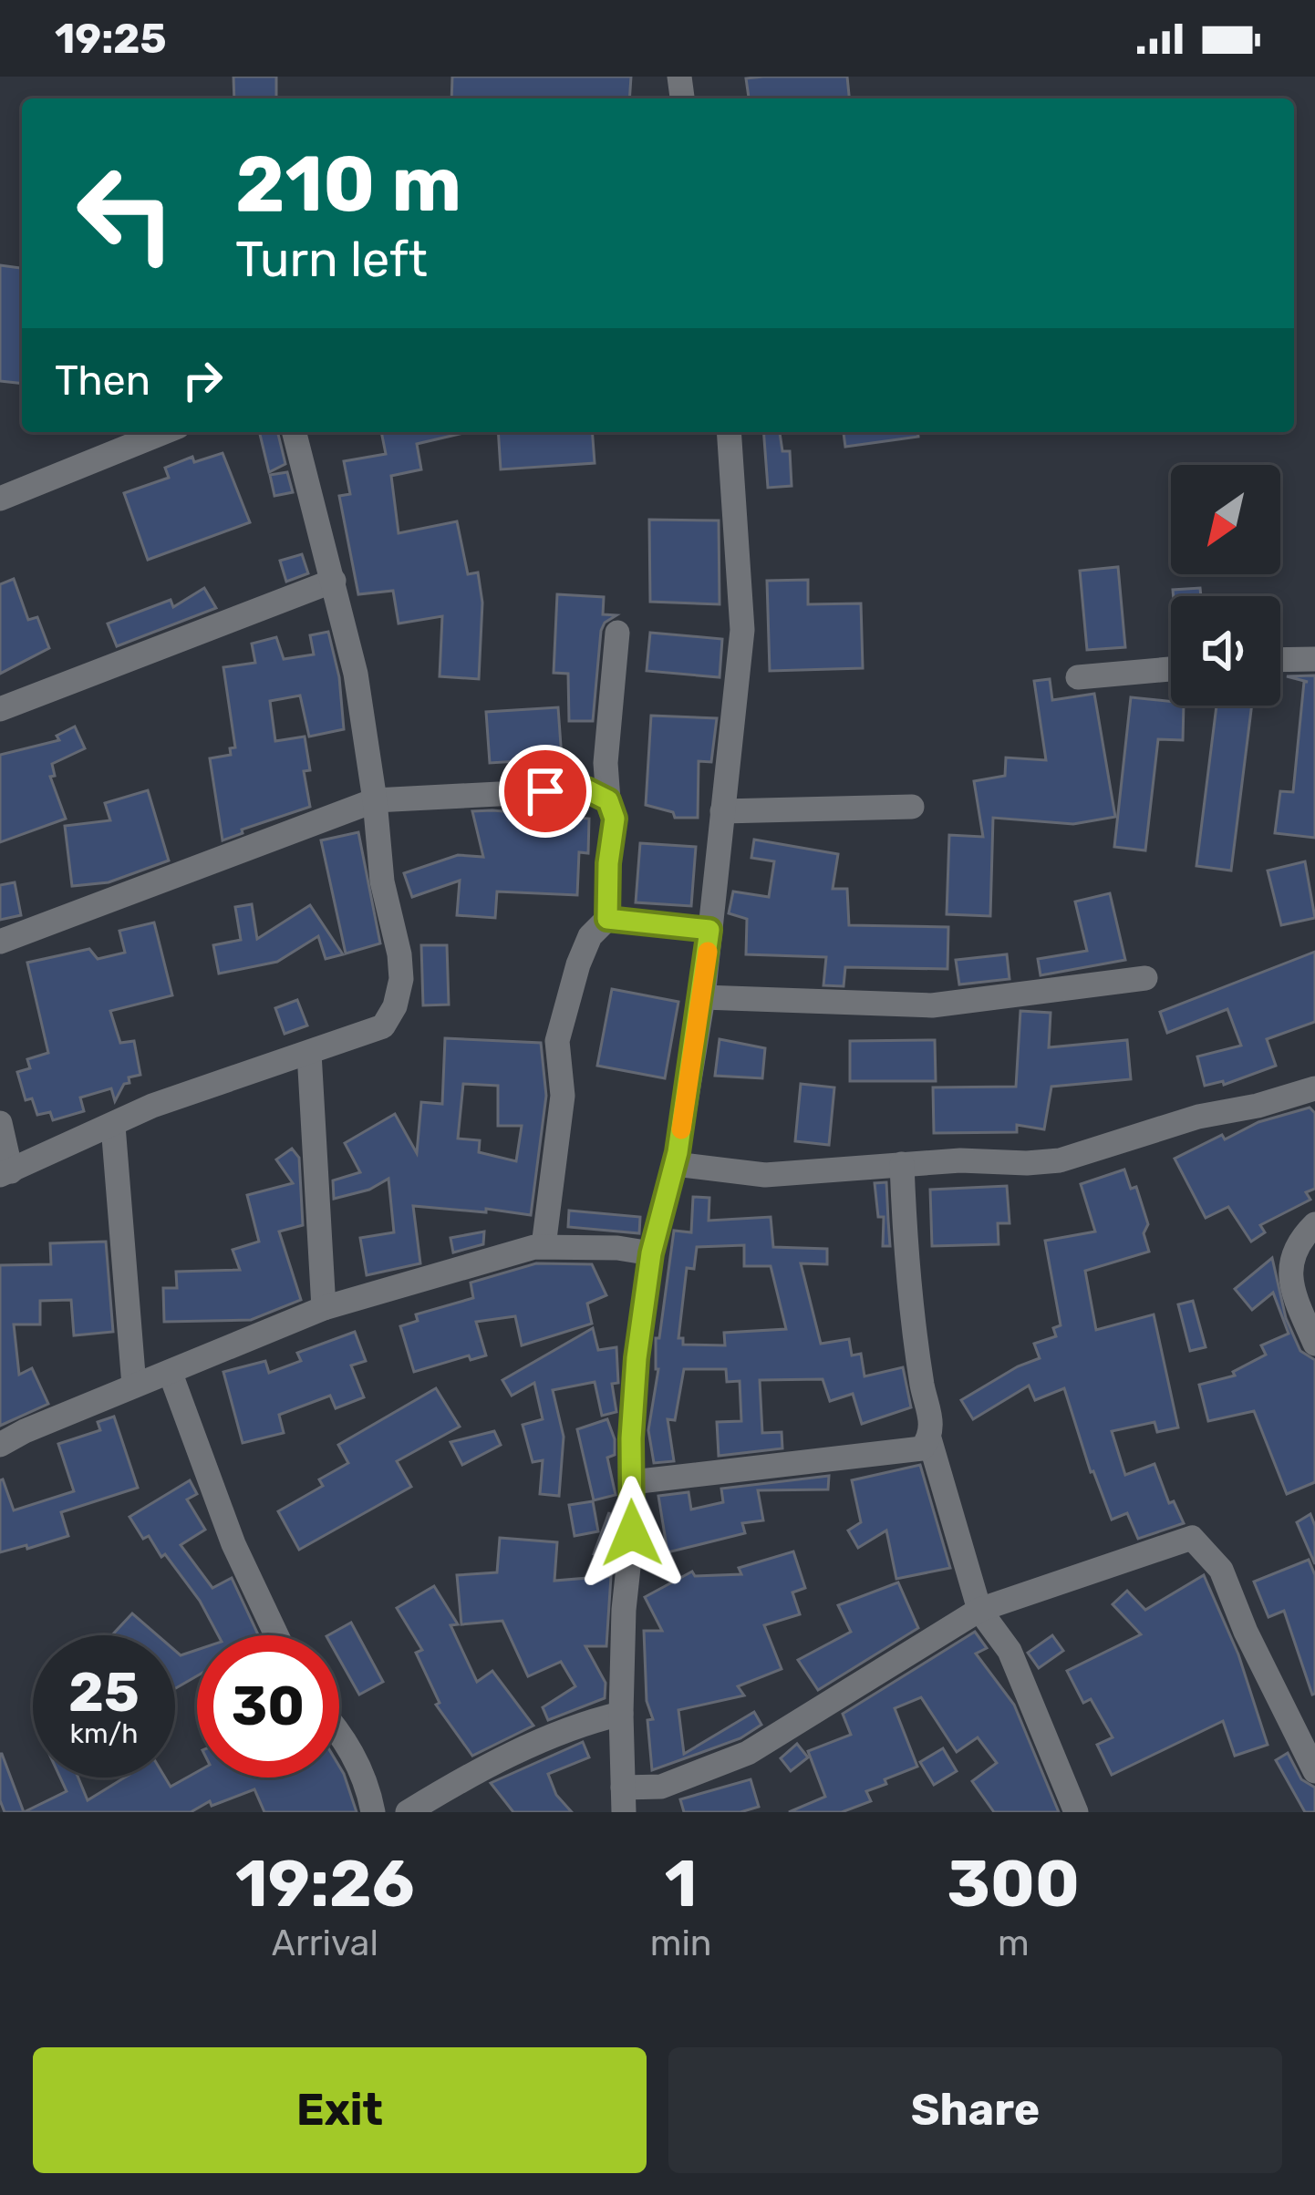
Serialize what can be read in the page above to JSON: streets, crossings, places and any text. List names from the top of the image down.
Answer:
{
  "north": "bottom left",
  "page": {
    "status": "19:25",
    "turn": ["210 m", "Turn left"],
    "then": "Then",
    "speed": "25 km/h",
    "limit": "30",
    "eta": [
      "19:26",
      "Arrival",
      "1",
      "min",
      "300",
      "m"
    ],
    "buttons": ["Exit", "Share"]
  }
}
